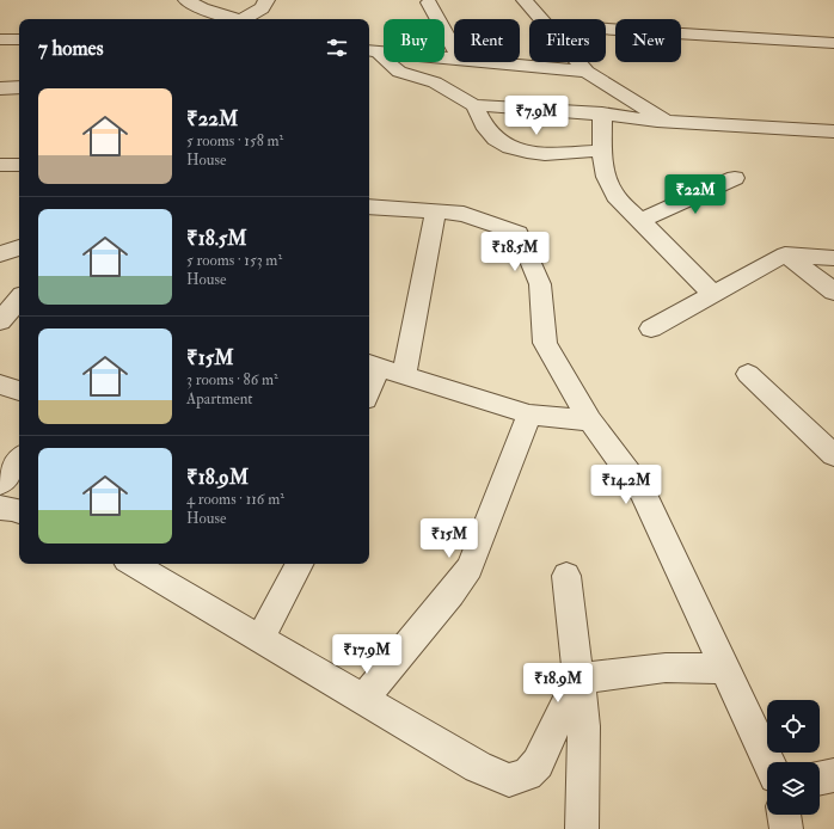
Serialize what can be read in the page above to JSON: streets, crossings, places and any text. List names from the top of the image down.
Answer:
{
  "page": {
    "chip": [
      "Buy",
      "Rent",
      "Filters",
      "New"
    ],
    "heading": "7 homes",
    "list": [
      {
        "name": "₹22M",
        "note": "5 rooms · 158 m² · House"
      },
      {
        "name": "₹18.5M",
        "note": "5 rooms · 153 m² · House"
      },
      {
        "name": "₹15M",
        "note": "3 rooms · 86 m² · Apartment"
      },
      {
        "name": "₹18.9M",
        "note": "4 rooms · 116 m² · House"
      }
    ],
    "price": [
      "₹7.9M",
      "₹22M",
      "₹18.5M",
      "₹14.2M",
      "₹15M",
      "₹17.9M",
      "₹18.9M"
    ]
  }
}
